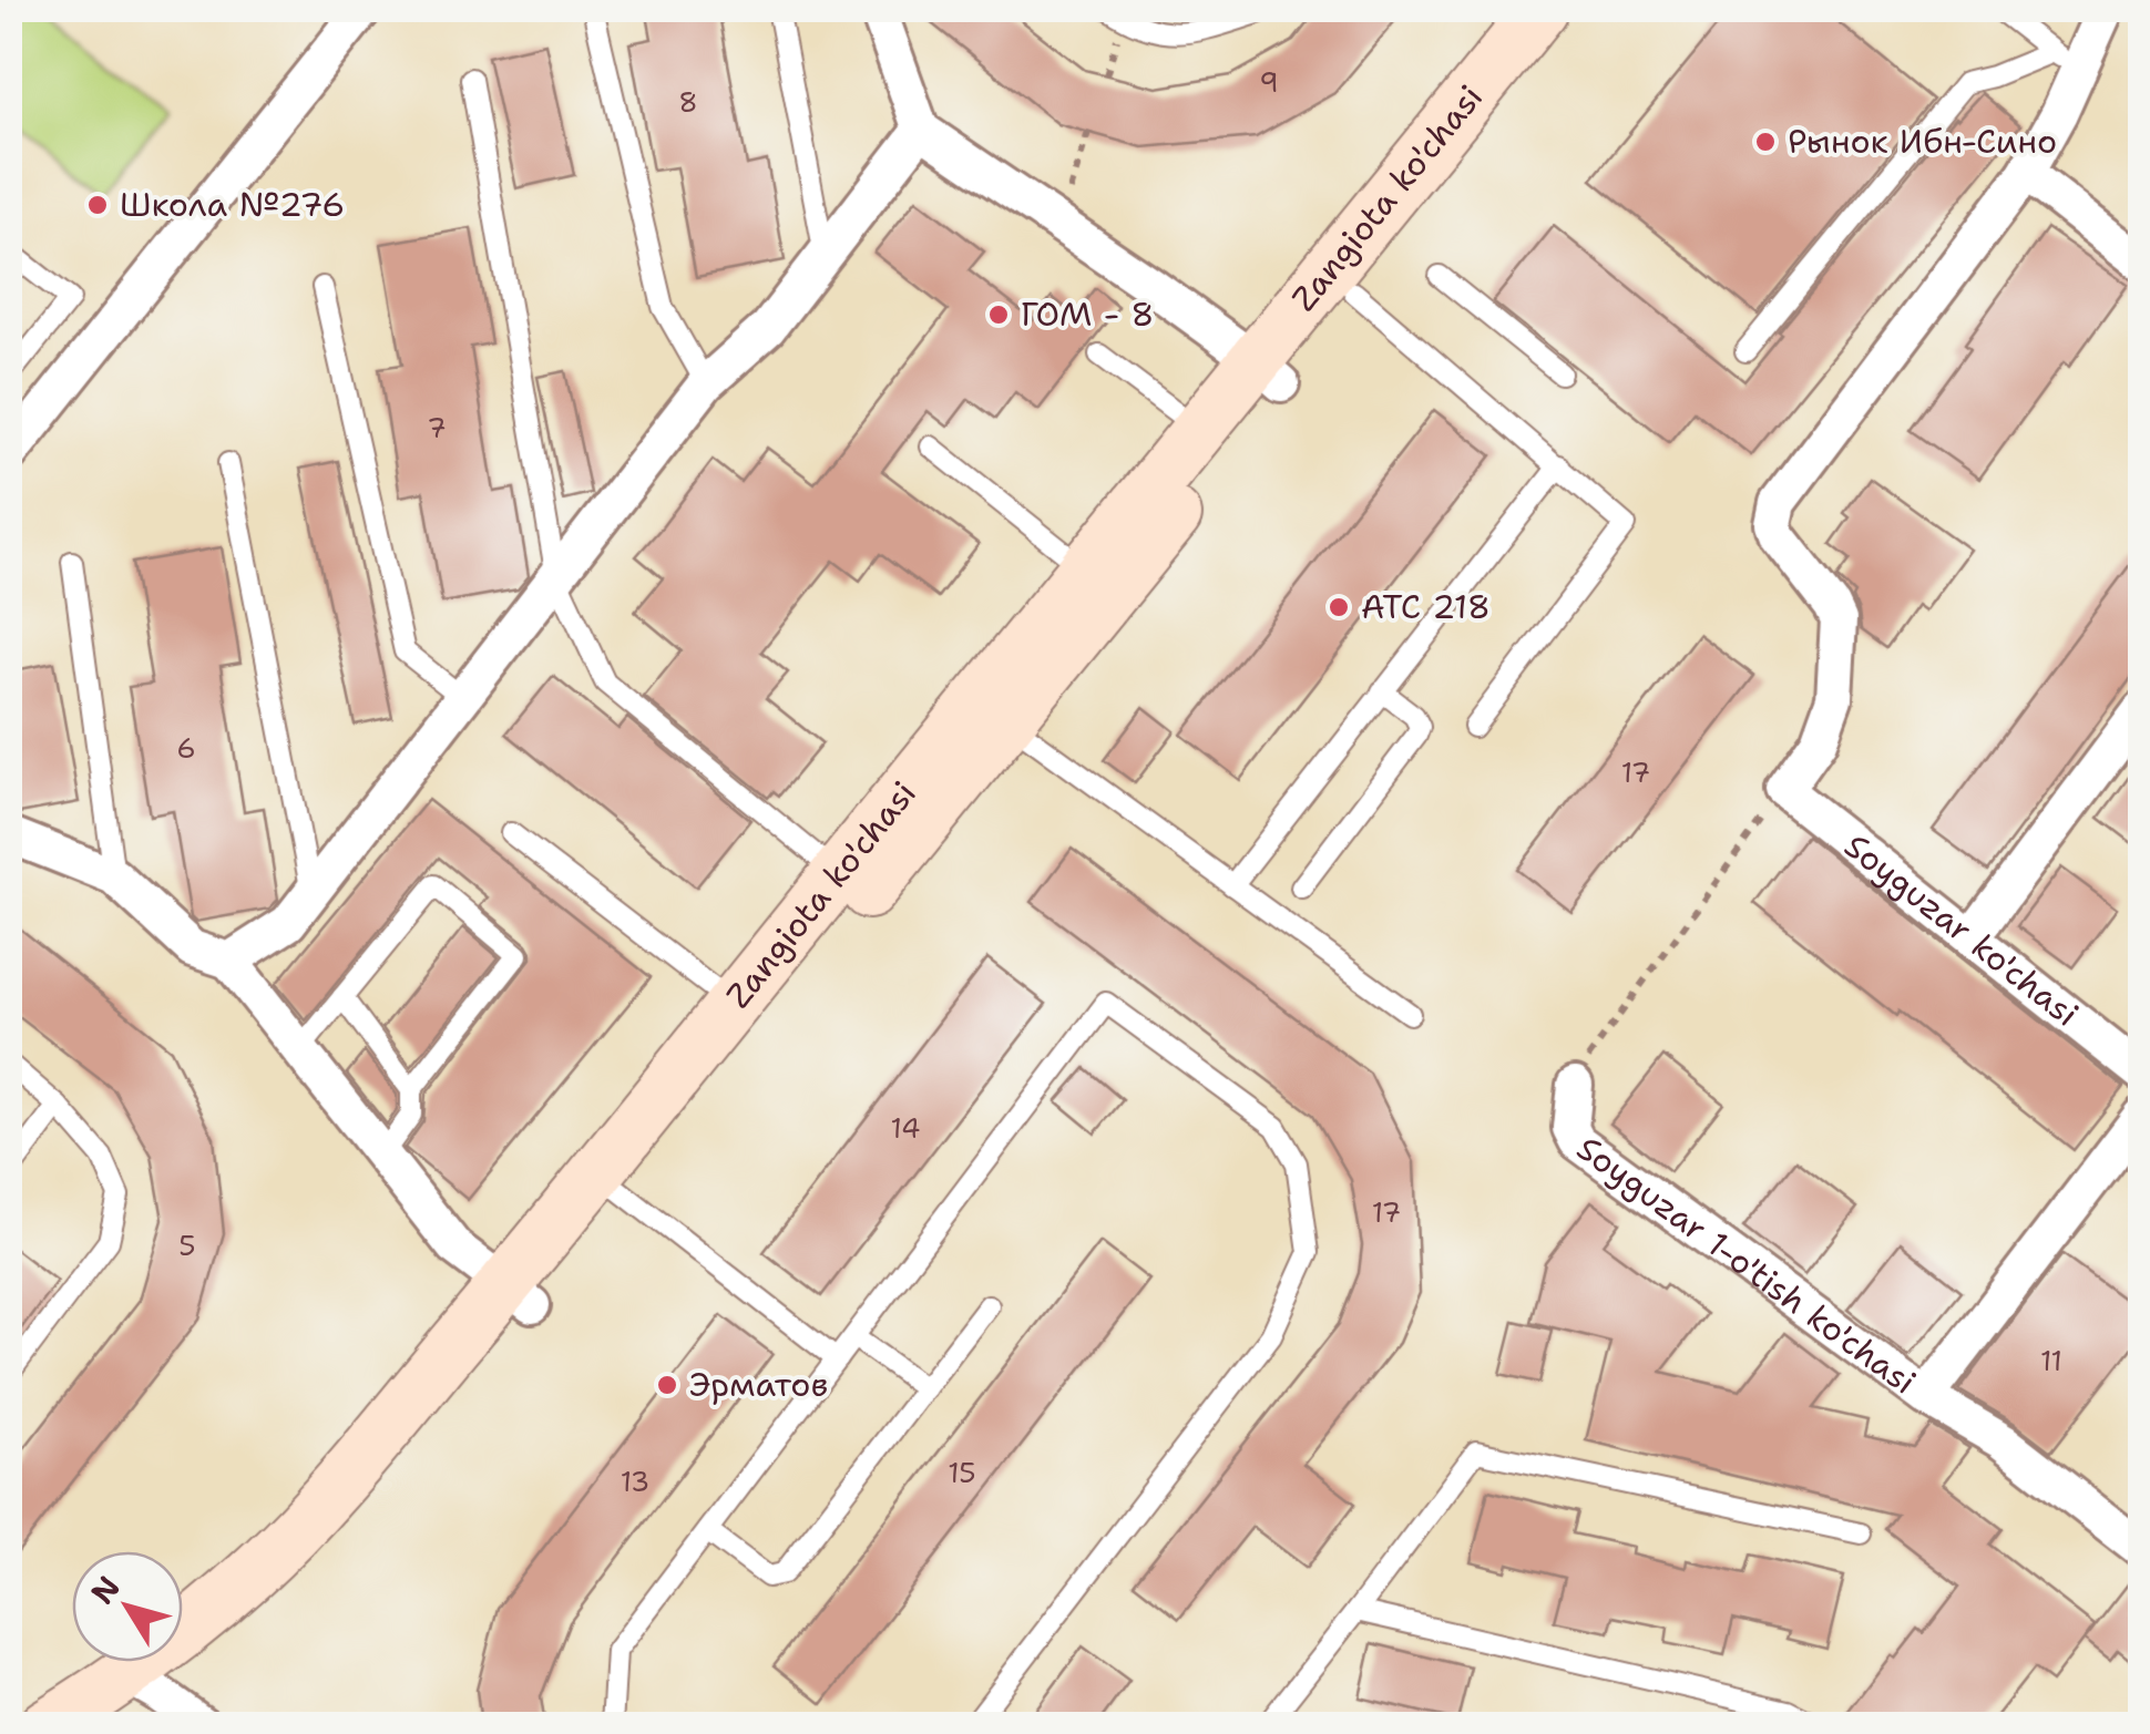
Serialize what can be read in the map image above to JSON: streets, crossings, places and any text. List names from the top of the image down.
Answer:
{
  "streets": {
    "main road": ["Zangiota ko'chasi"],
    "street": ["Soyguzar ko'chasi", "Soyguzar 1-o'tish ko'chasi"]
  },
  "crossings": [
    ["Soyguzar ko'chasi", "Soyguzar 1-o'tish ko'chasi"]
  ],
  "places": [
    "Рынок Ибн-Сино",
    "Школа №276",
    "ГОМ - 8",
    "АТС 218",
    "Эрматов"
  ],
  "house_numbers": [
    "9",
    "8",
    "7",
    "6",
    "17",
    "14",
    "17",
    "5",
    "11",
    "15",
    "13"
  ],
  "north": "top left"
}
